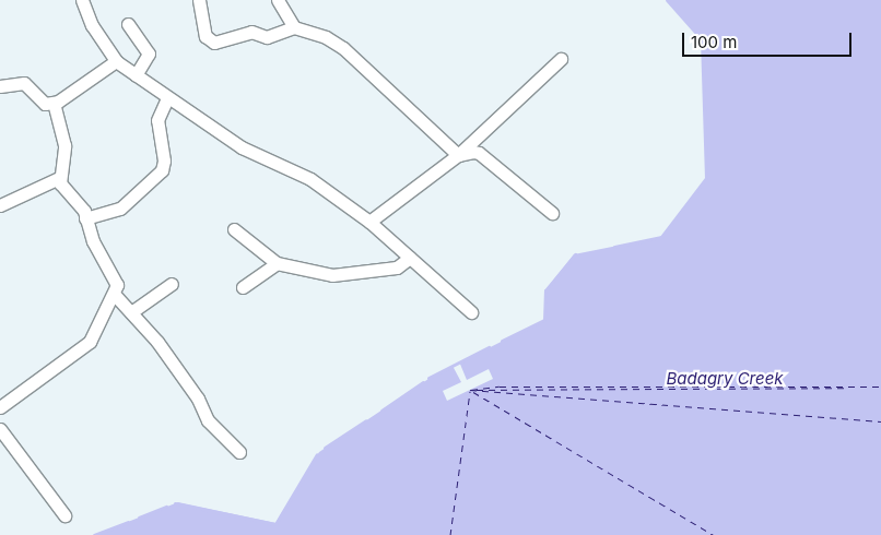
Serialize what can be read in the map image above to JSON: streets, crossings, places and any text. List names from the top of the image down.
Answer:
{
  "water": ["Badagry Creek"],
  "scale_bar": "100 m"
}
